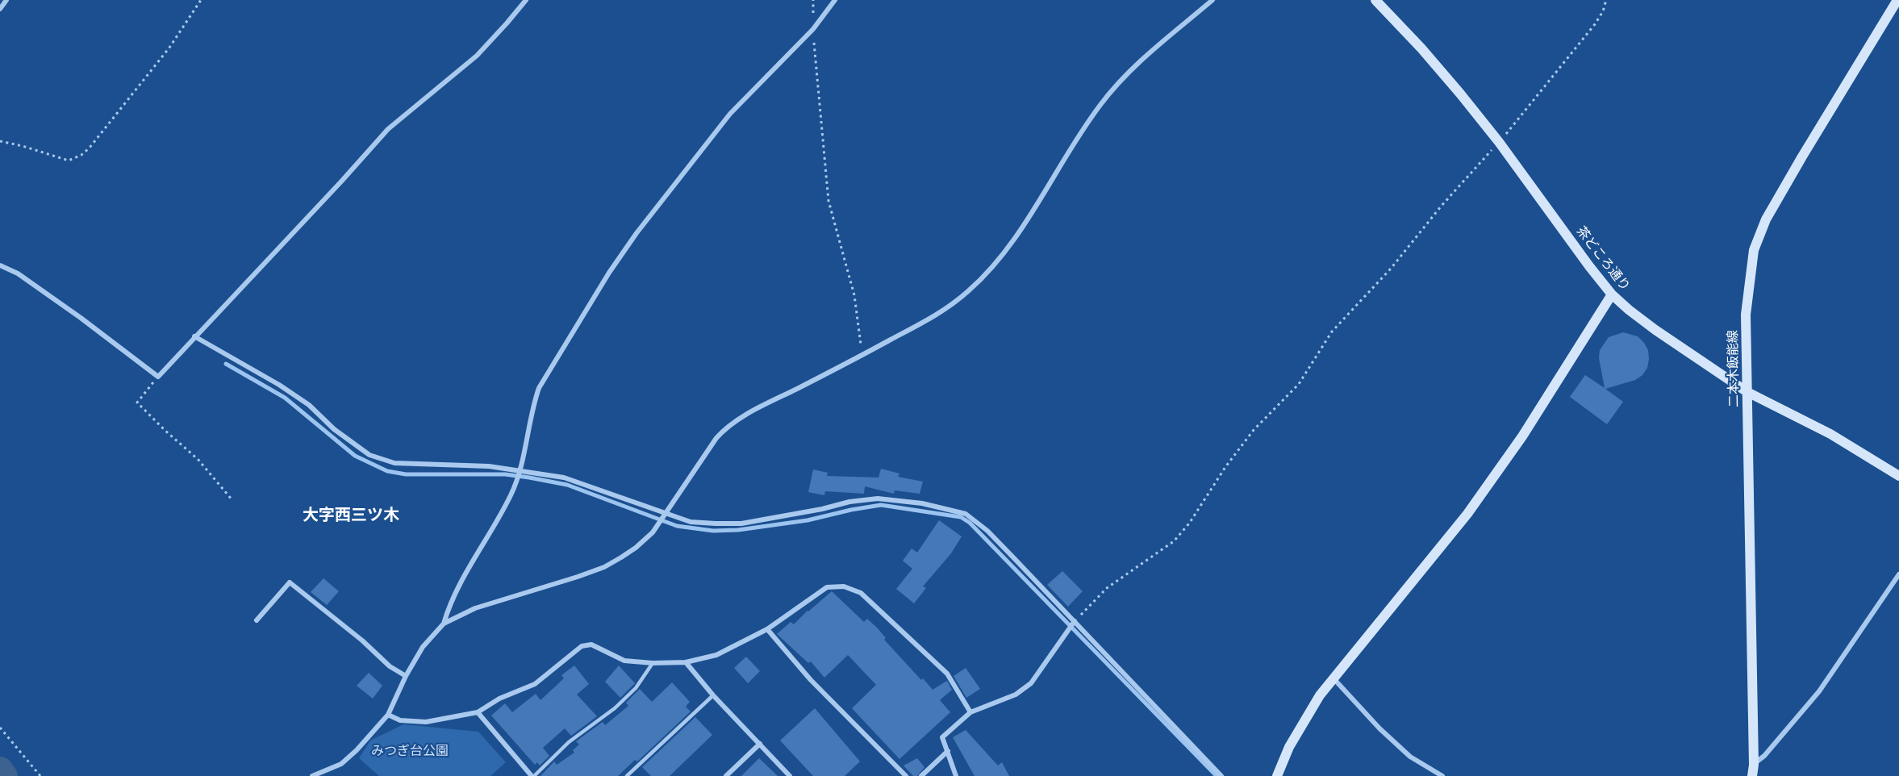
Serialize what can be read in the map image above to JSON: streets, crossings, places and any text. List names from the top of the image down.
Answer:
{
  "streets": {
    "street": ["茶どころ通り", "二本木飯能線"]
  },
  "crossings": [
    ["茶どころ通り", "二本木飯能線"]
  ],
  "districts": ["大字西三ツ木"],
  "parks": ["みつぎ台公園"]
}
